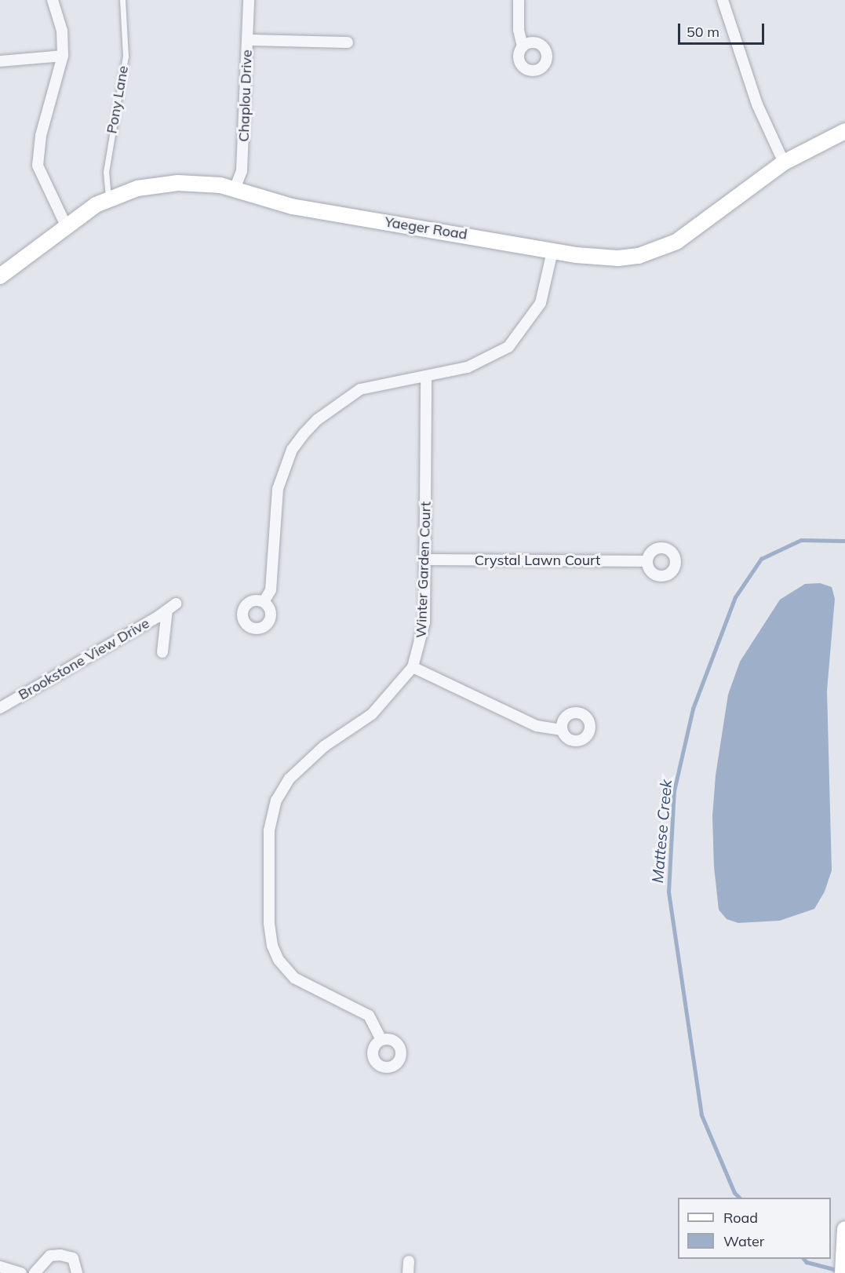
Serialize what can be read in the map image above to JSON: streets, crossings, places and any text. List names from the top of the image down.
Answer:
{
  "streets": {
    "street": [
      "Chaplou Drive",
      "Yaeger Road",
      "Crystal Lawn Court",
      "Winter Garden Court",
      "Brookstone View Drive"
    ],
    "lane": ["Pony Lane"]
  },
  "crossings": [
    ["Chaplou Drive", "Yaeger Road"],
    ["Pony Lane", "Yaeger Road"],
    ["Crystal Lawn Court", "Winter Garden Court"]
  ],
  "water": ["Mattese Creek"],
  "legend": ["Road", "Water"],
  "scale_bar": "50 m"
}
